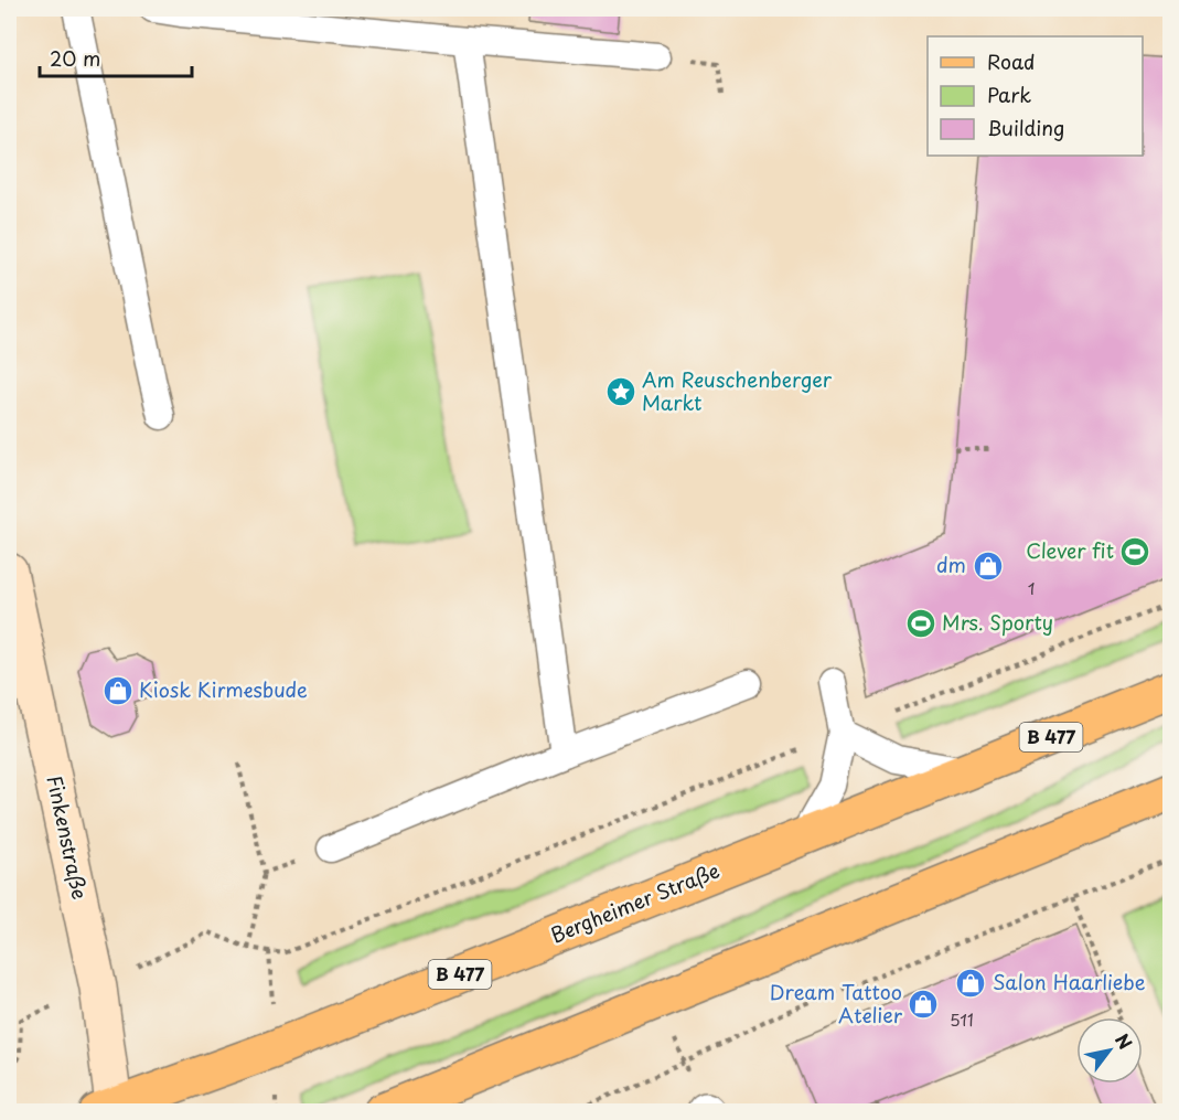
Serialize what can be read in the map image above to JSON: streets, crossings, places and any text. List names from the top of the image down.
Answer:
{
  "streets": {
    "main road": ["B 477", "Finkenstraße", "Bergheimer Straße"]
  },
  "crossings": [
    ["Finkenstraße", "Bergheimer Straße"]
  ],
  "places": {
    "place": ["Am Reuschenberger Markt"],
    "sports": ["Clever fit", "Mrs. Sporty"],
    "shop": [
      "dm",
      "Kiosk Kirmesbude",
      "Salon Haarliebe",
      "Dream Tattoo Atelier"
    ]
  },
  "house_numbers": ["1", "511"],
  "legend": ["Road", "Park", "Building"],
  "scale_bar": "20 m",
  "north": "top right"
}
